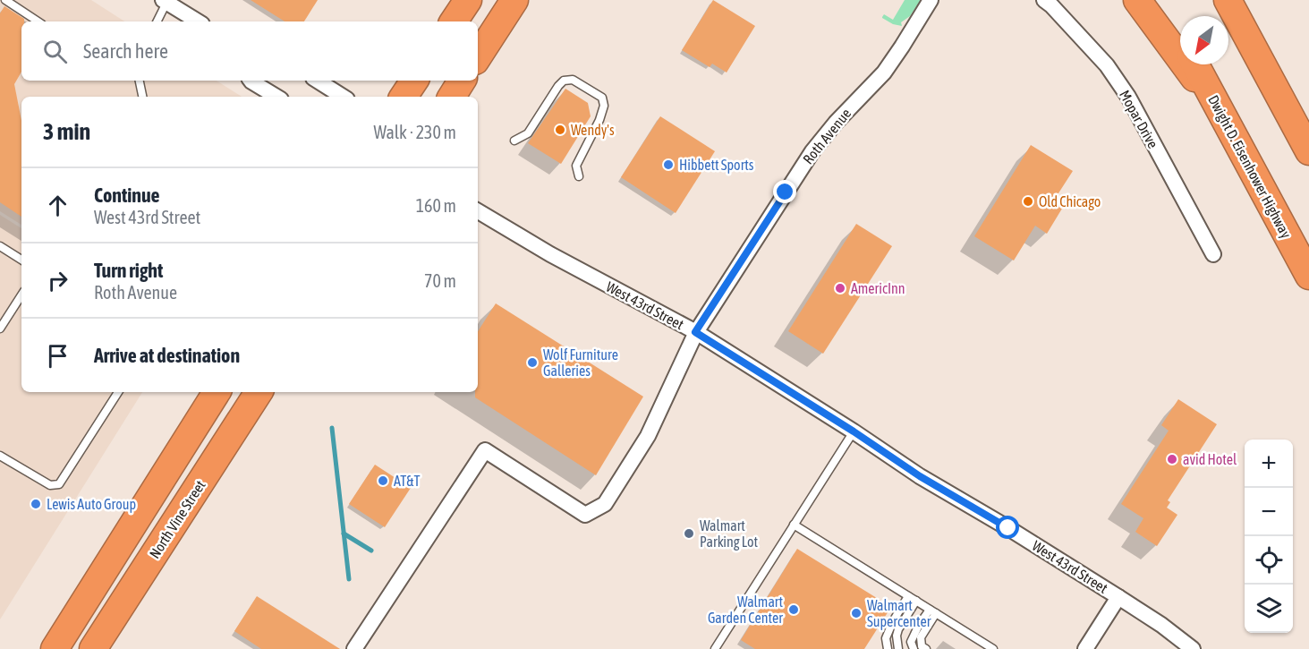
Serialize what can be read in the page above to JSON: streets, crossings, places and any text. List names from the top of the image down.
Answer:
{
  "streets": {
    "highway": ["Dwight D. Eisenhower Highway", "North Vine Street"],
    "street": ["Mopar Drive", "Roth Avenue", "West 43rd Street"]
  },
  "crossings": [
    ["Roth Avenue", "West 43rd Street"]
  ],
  "places": [
    "Wendy's",
    "Hibbett Sports",
    "Old Chicago",
    "AmericInn",
    "Wolf Furniture Galleries",
    "avid Hotel",
    "AT&T",
    "Lewis Auto Group",
    "Walmart Parking Lot",
    "Walmart Garden Center",
    "Walmart Supercenter"
  ],
  "north": "bottom left",
  "page": {
    "search": "Search here",
    "heading": ["3 min", "Walk · 230 m"],
    "list": [
      ["Continue", "West 43rd Street", "160 m"],
      ["Turn right", "Roth Avenue", "70 m"],
      "Arrive at destination"
    ],
    "map_buttons": ["+", "−"]
  }
}
